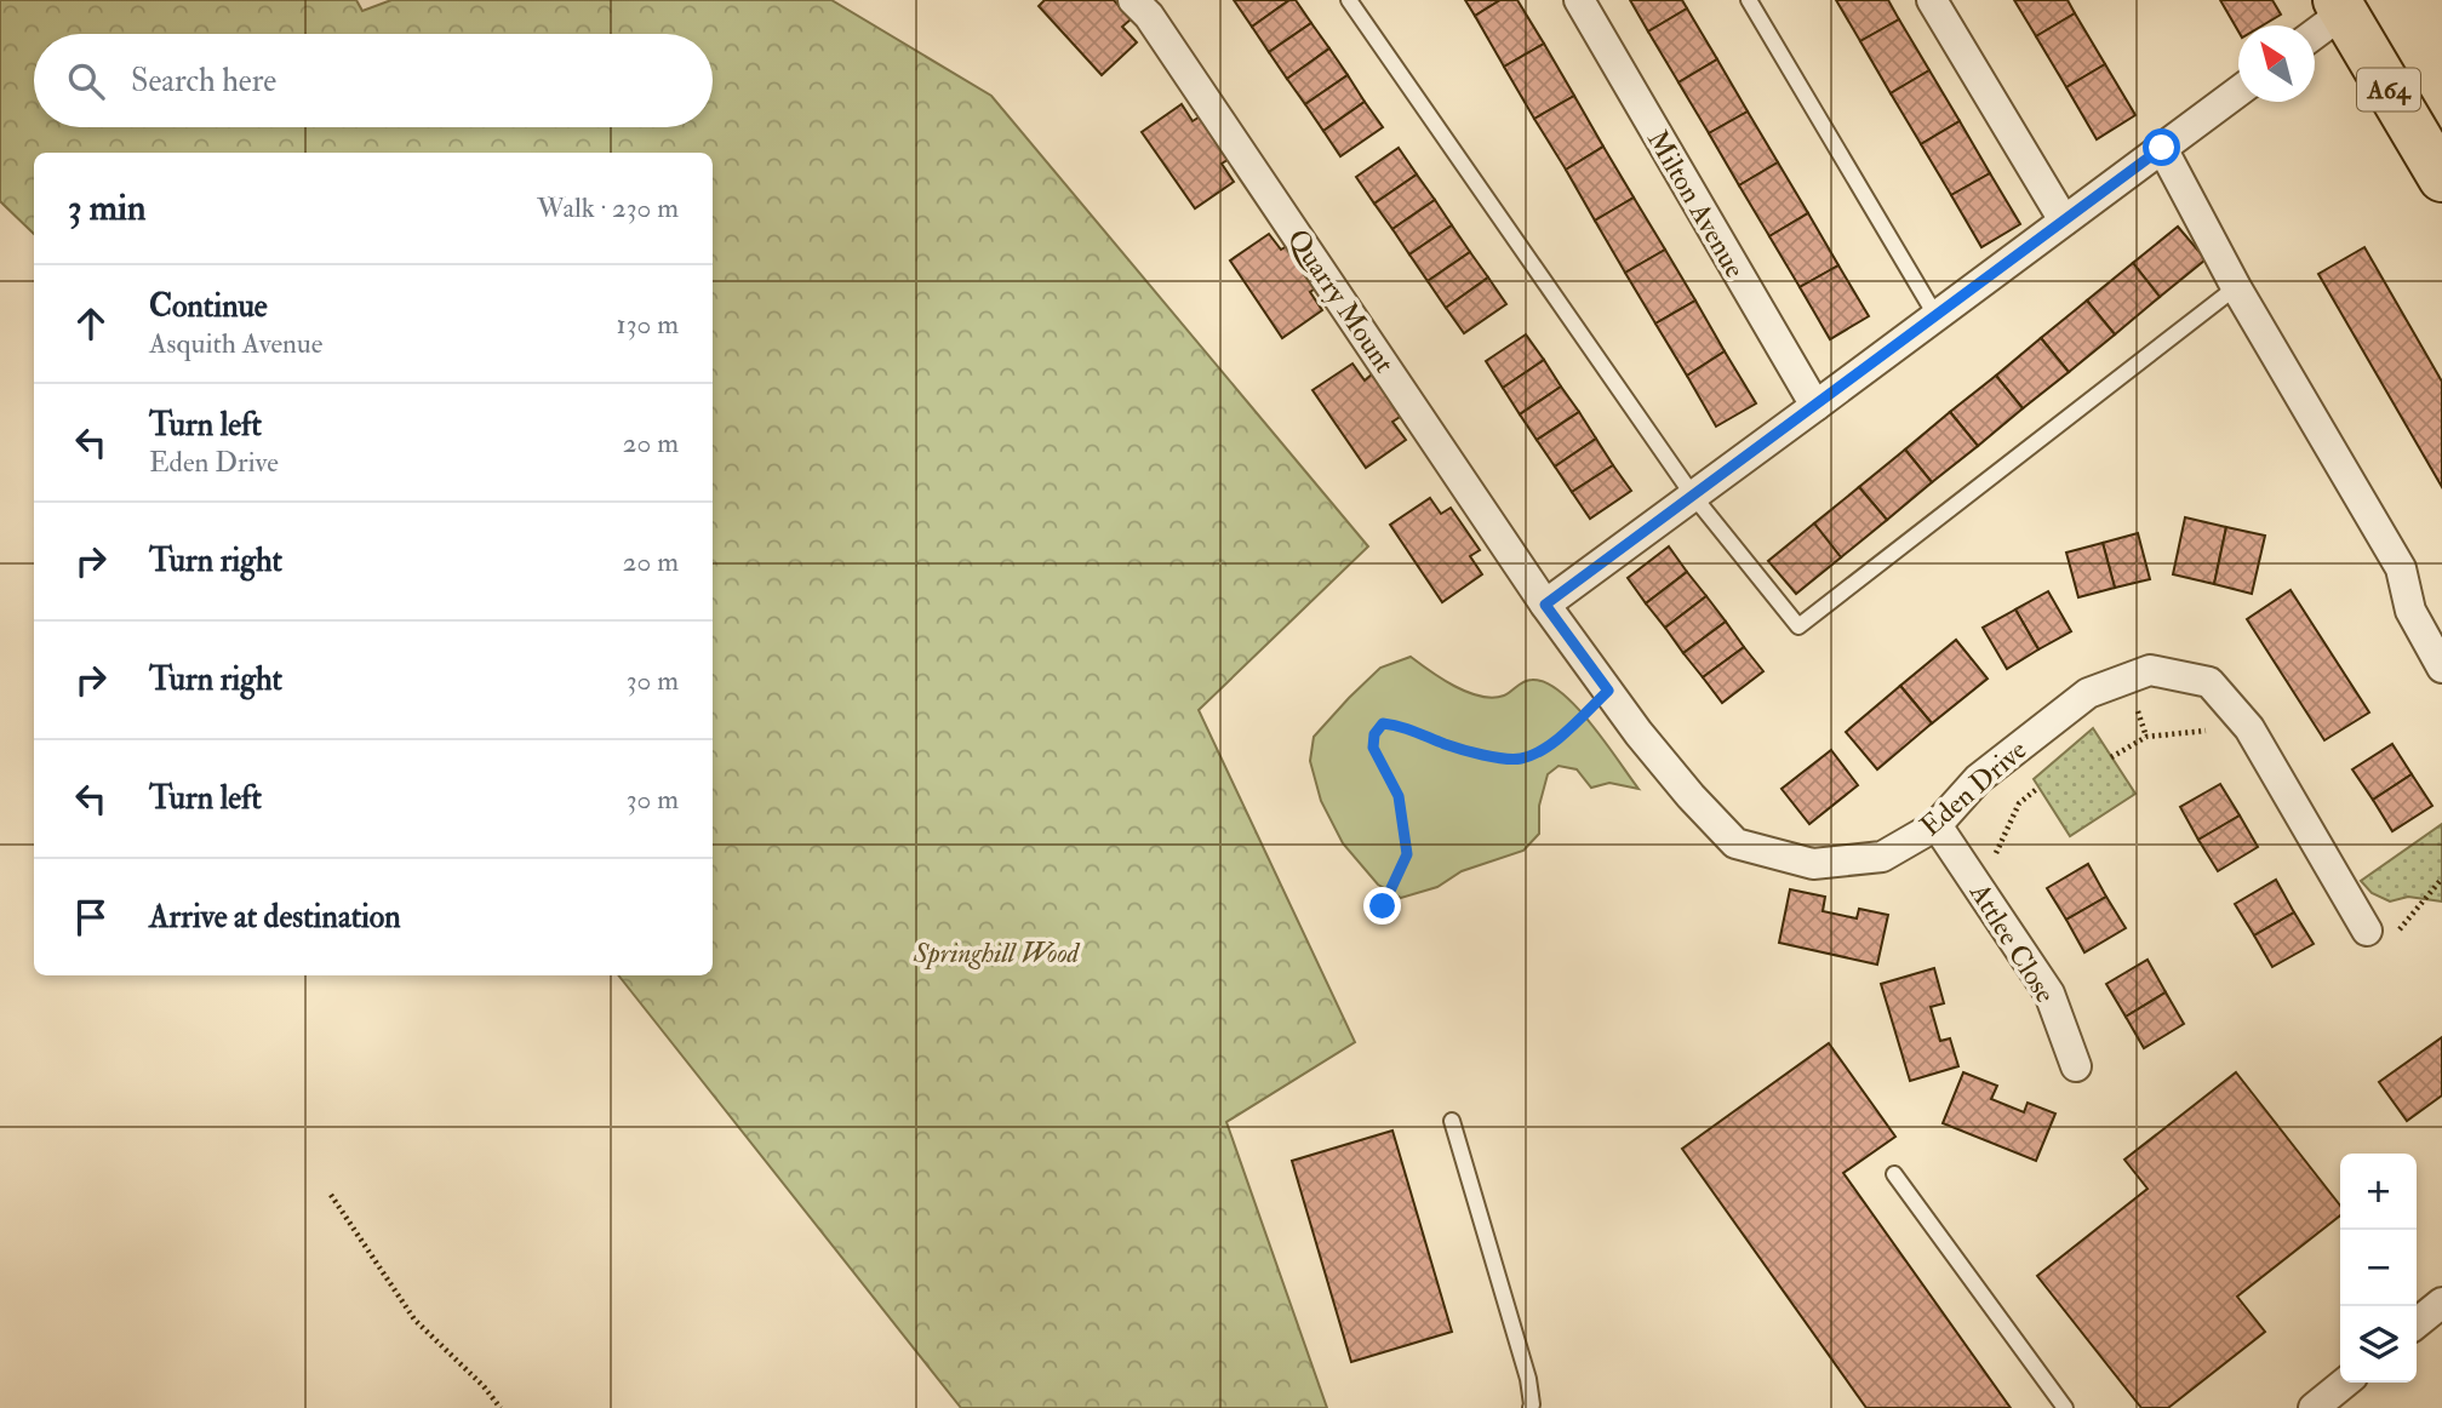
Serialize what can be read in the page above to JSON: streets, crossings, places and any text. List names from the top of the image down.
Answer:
{
  "streets": {
    "highway": ["A64"],
    "street": [
      "Milton Avenue",
      "Quarry Mount",
      "Eden Drive",
      "Attlee Close"
    ]
  },
  "crossings": [
    ["Quarry Mount", "Eden Drive"],
    ["Eden Drive", "Attlee Close"]
  ],
  "parks": ["Springhill Wood"],
  "north": "top left",
  "page": {
    "search": "Search here",
    "heading": ["3 min", "Walk · 230 m"],
    "list": [
      ["Continue", "Asquith Avenue", "130 m"],
      ["Turn left", "Eden Drive", "20 m"],
      ["Turn right", "20 m"],
      ["Turn right", "30 m"],
      ["Turn left", "30 m"],
      "Arrive at destination"
    ],
    "map_buttons": ["+", "−"]
  }
}
